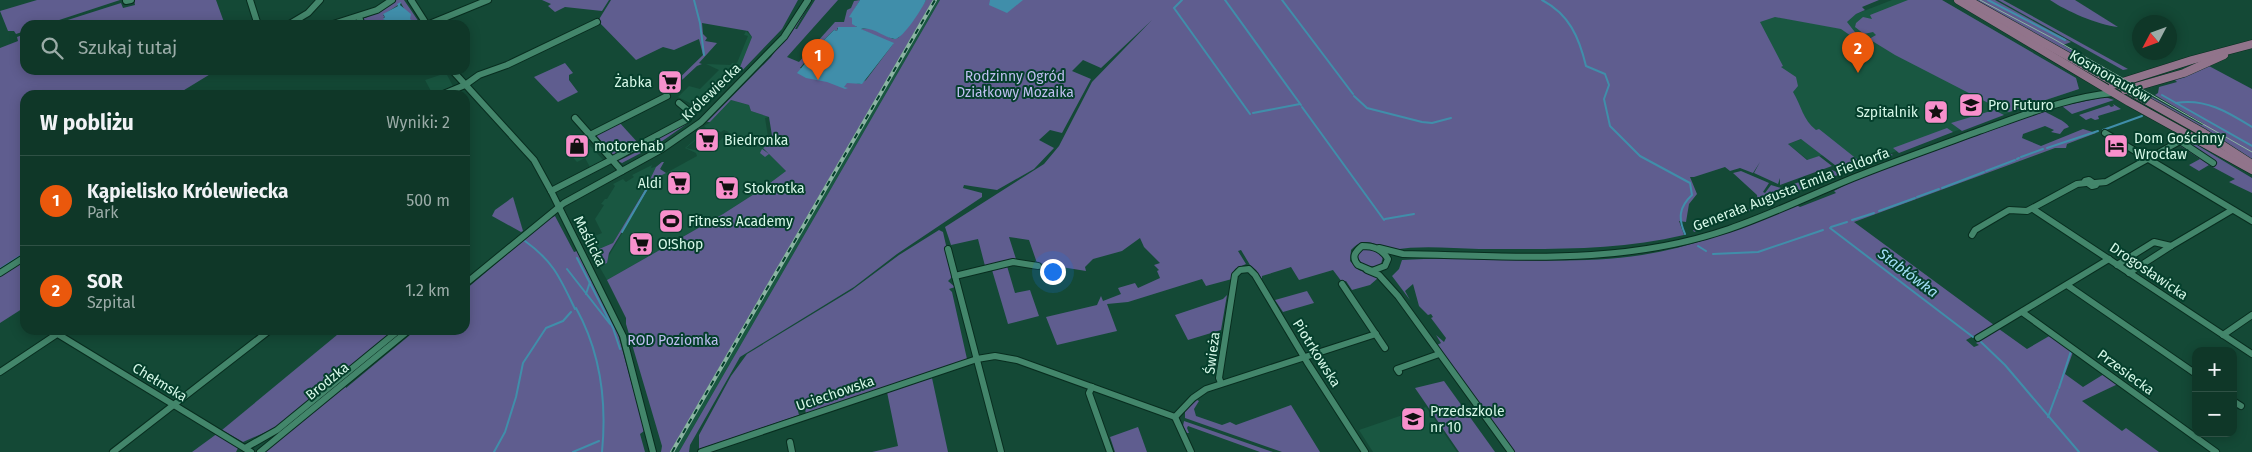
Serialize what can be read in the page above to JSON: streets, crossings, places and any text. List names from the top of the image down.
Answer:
{
  "streets": {
    "main road": ["Kosmonautów"],
    "street": [
      "Królewiecka",
      "Generała Augusta Emila Fieldorfa",
      "Maślicka",
      "Drogosławicka",
      "Świeża",
      "Piotrkowska",
      "Przesiecka",
      "Brodzka",
      "Chełmska",
      "Uciechowska"
    ]
  },
  "crossings": [
    ["Kosmonautów", "Generała Augusta Emila Fieldorfa"],
    ["Królewiecka", "Maślicka"],
    ["Świeża", "Piotrkowska"],
    ["Świeża", "Uciechowska"]
  ],
  "water": ["Stabłówka"],
  "parks": ["Rodzinny Ogród Działkowy Mozaika", "ROD Poziomka"],
  "places": {
    "supermarket": [
      "Żabka",
      "Biedronka",
      "Aldi",
      "Stokrotka",
      "O!Shop"
    ],
    "school or university": ["Pro Futuro", "Przedszkole nr 10"],
    "place": ["Szpitalnik"],
    "shop": ["motorehab"],
    "hotel": ["Dom Gościnny Wrocław"],
    "sports": ["Fitness Academy"]
  },
  "north": "bottom left",
  "page": {
    "search": "Szukaj tutaj",
    "pins": ["2", "1"],
    "heading": ["W pobliżu", "Wyniki: 2"],
    "list": [
      {
        "mark": "1",
        "name": "Kąpielisko Królewiecka",
        "note": "Park",
        "value": "500 m"
      },
      {
        "mark": "2",
        "name": "SOR",
        "note": "Szpital",
        "value": "1.2 km"
      }
    ],
    "map_buttons": ["+", "−"]
  }
}
